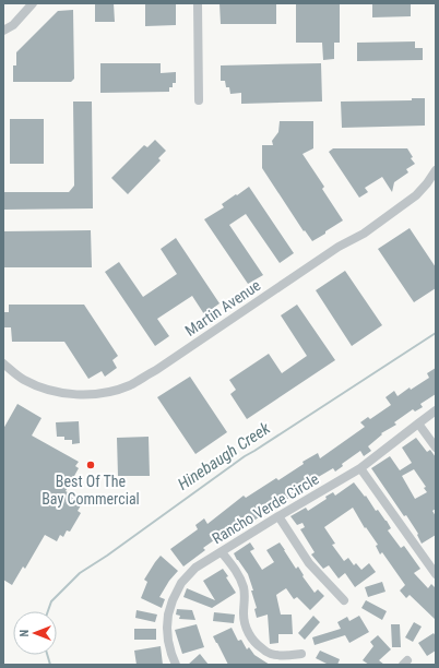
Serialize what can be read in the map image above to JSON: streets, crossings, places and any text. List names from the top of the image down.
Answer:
{
  "streets": {
    "street": ["Martin Avenue", "Rancho Verde Circle"]
  },
  "water": ["Hinebaugh Creek"],
  "places": ["Best Of The Bay Commercial"],
  "north": "left"
}
